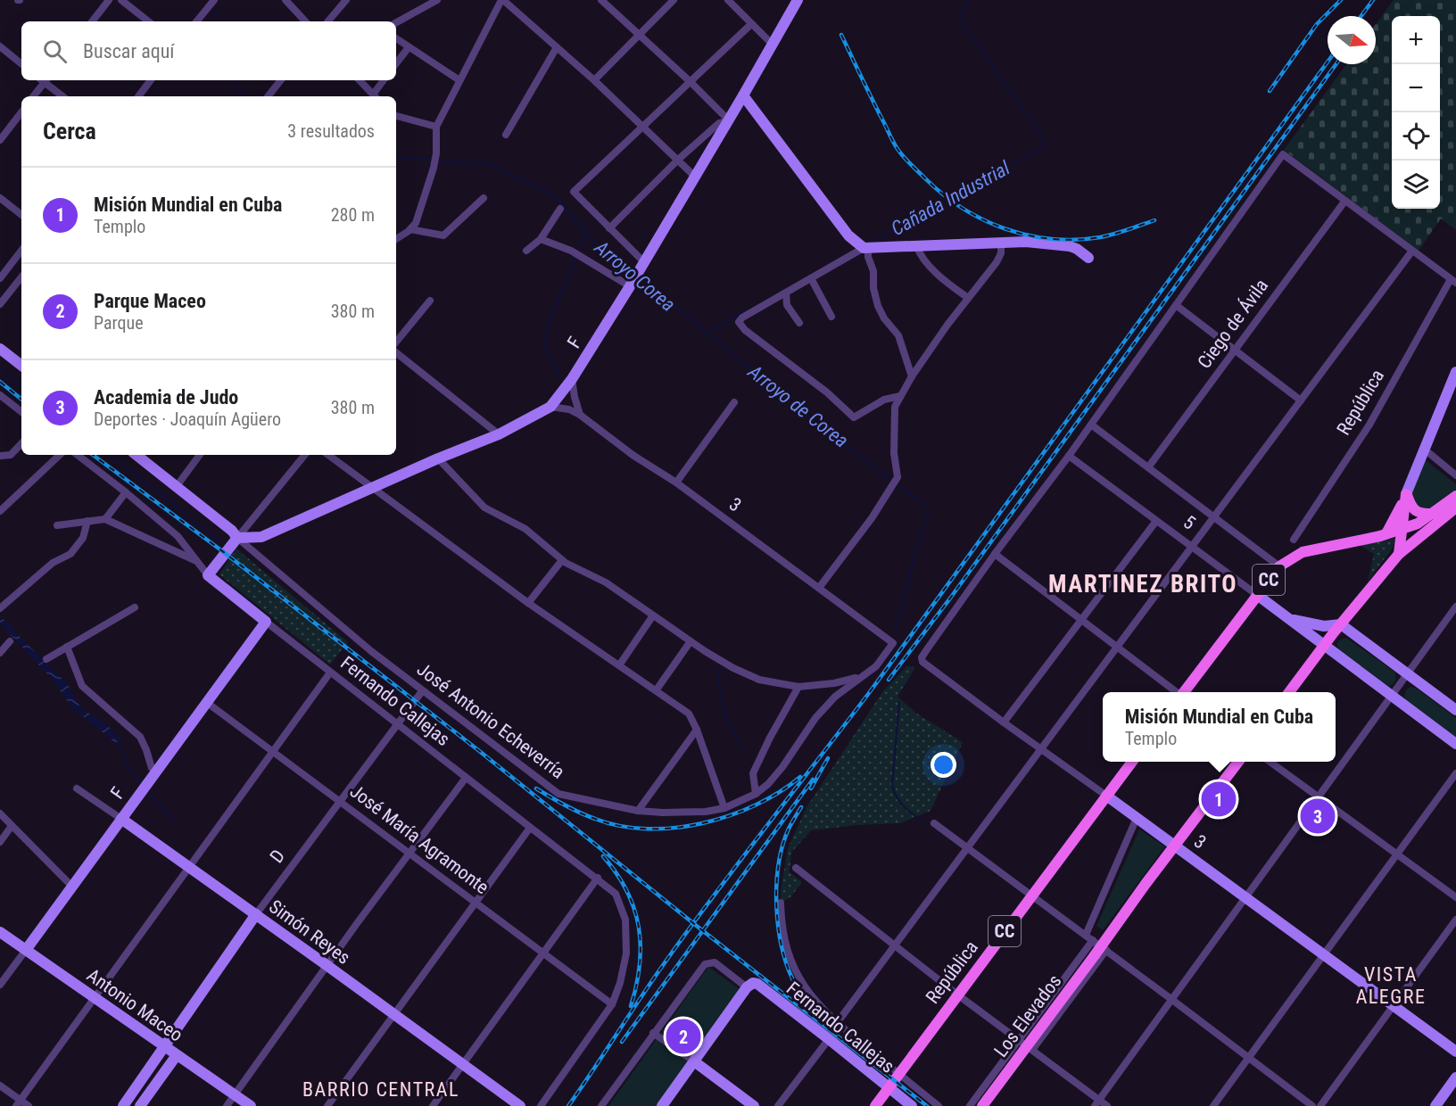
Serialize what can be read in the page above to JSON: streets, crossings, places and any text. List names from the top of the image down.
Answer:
{
  "streets": {
    "main road": ["República", "CC", "Los Elevados"],
    "street": [
      "Ciego de Ávila",
      "F",
      "3",
      "5",
      "Fernando Callejas",
      "José Antonio Echeverría",
      "José María Agramonte",
      "D",
      "Simón Reyes",
      "Antonio Maceo"
    ]
  },
  "crossings": [
    ["F", "3"],
    ["F", "Fernando Callejas"],
    ["F", "José Antonio Echeverría"],
    ["F", "José María Agramonte"],
    ["F", "Simón Reyes"],
    ["F", "Antonio Maceo"],
    ["República", "3"],
    ["República", "Fernando Callejas"],
    ["3", "José Antonio Echeverría"],
    ["3", "Los Elevados"],
    ["5", "CC"],
    ["Fernando Callejas", "José María Agramonte"],
    ["Fernando Callejas", "D"],
    ["José Antonio Echeverría", "D"],
    ["José María Agramonte", "D"],
    ["D", "Simón Reyes"],
    ["D", "Antonio Maceo"]
  ],
  "districts": ["MARTINEZ BRITO", "VISTA ALEGRE", "BARRIO CENTRAL"],
  "water": ["Cañada Industrial", "Arroyo Corea", "Arroyo de Corea"],
  "north": "right",
  "page": {
    "map_buttons": ["+", "−"],
    "search": "Buscar aquí",
    "heading": ["Cerca", "3 resultados"],
    "list": [
      {
        "mark": "1",
        "name": "Misión Mundial en Cuba",
        "note": "Templo",
        "value": "280 m"
      },
      {
        "mark": "2",
        "name": "Parque Maceo",
        "note": "Parque",
        "value": "380 m"
      },
      {
        "mark": "3",
        "name": "Academia de Judo",
        "note": "Deportes · Joaquín Agüero",
        "value": "380 m"
      }
    ],
    "popup": ["Misión Mundial en Cuba", "Templo"],
    "pins": ["1", "3", "2"]
  }
}
